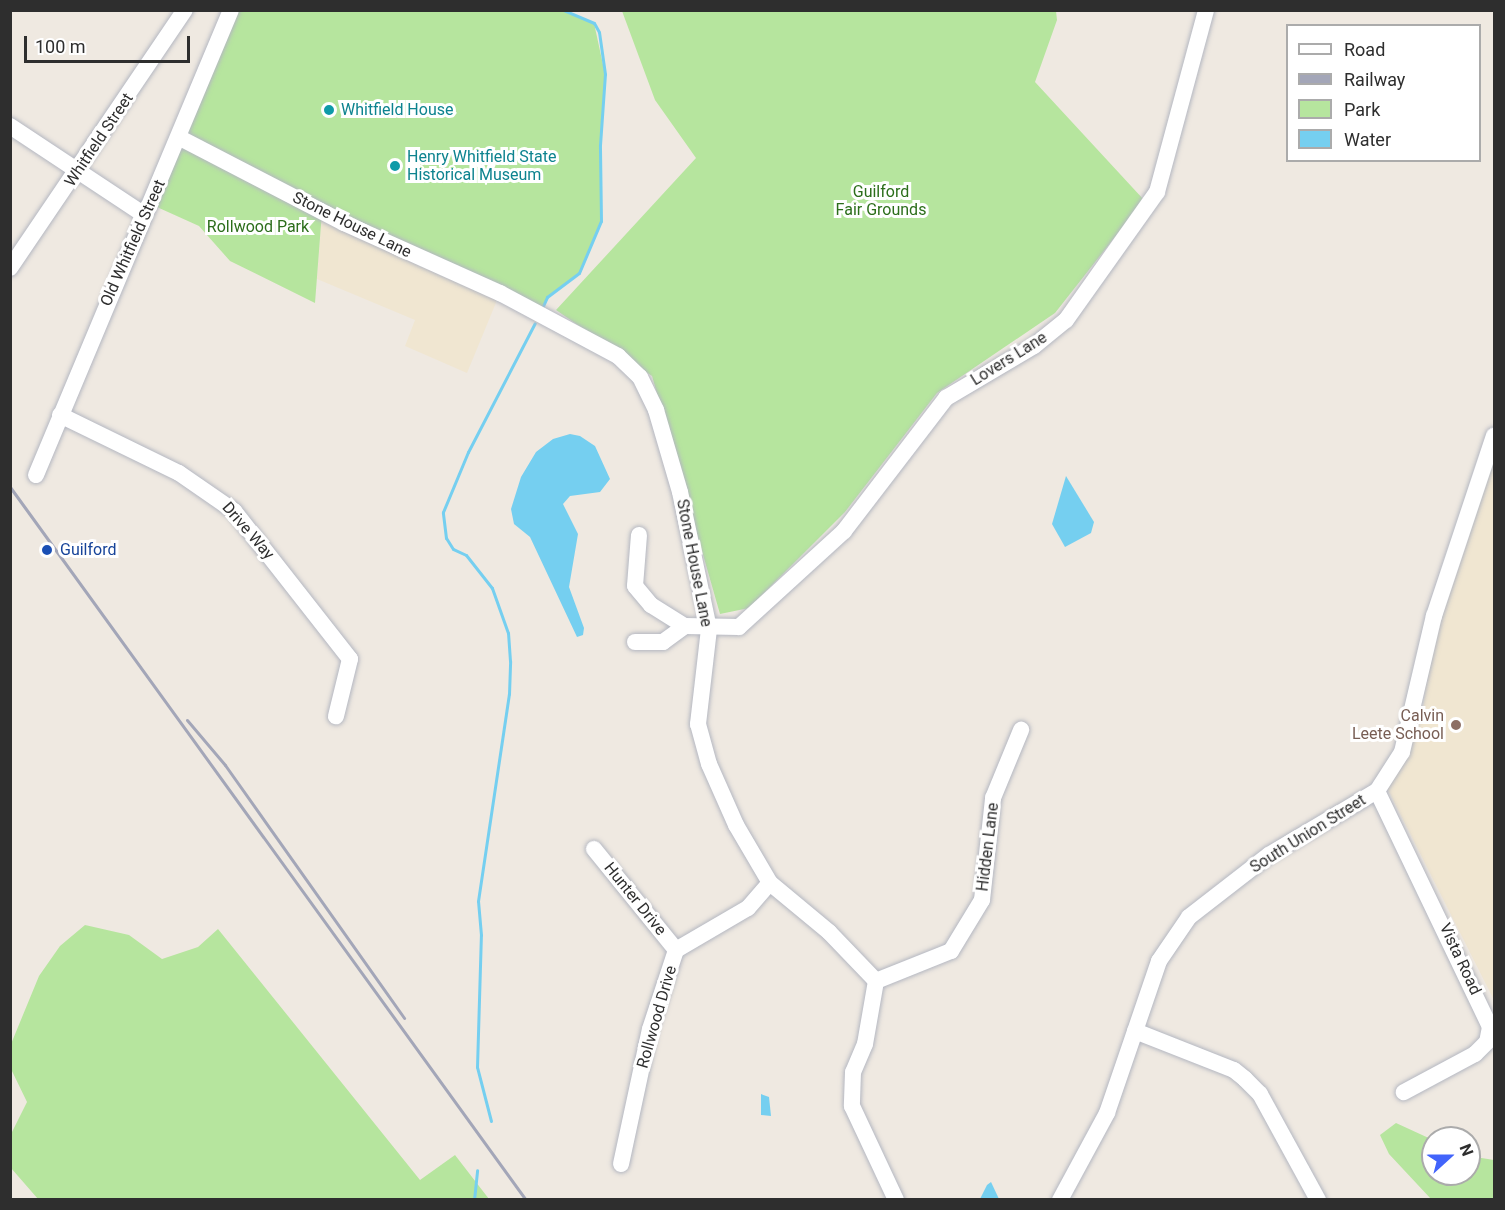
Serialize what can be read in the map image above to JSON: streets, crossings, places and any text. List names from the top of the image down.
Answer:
{
  "streets": {
    "street": [
      "Whitfield Street",
      "Stone House Lane",
      "Old Whitfield Street",
      "Lovers Lane",
      "Drive Way",
      "South Union Street",
      "Hidden Lane",
      "Hunter Drive",
      "Vista Road",
      "Rollwood Drive"
    ]
  },
  "crossings": [
    ["Stone House Lane", "Old Whitfield Street"],
    ["Stone House Lane", "Lovers Lane"],
    ["Stone House Lane", "Hidden Lane"],
    ["Stone House Lane", "Rollwood Drive"],
    ["Old Whitfield Street", "Drive Way"],
    ["South Union Street", "Vista Road"],
    ["Hunter Drive", "Rollwood Drive"]
  ],
  "parks": ["Guilford Fair Grounds", "Rollwood Park"],
  "places": [
    "Whitfield House",
    "Henry Whitfield State Historical Museum",
    "Guilford",
    "Calvin Leete School"
  ],
  "legend": [
    "Road",
    "Railway",
    "Park",
    "Water"
  ],
  "scale_bar": "100 m",
  "north": "right"
}
